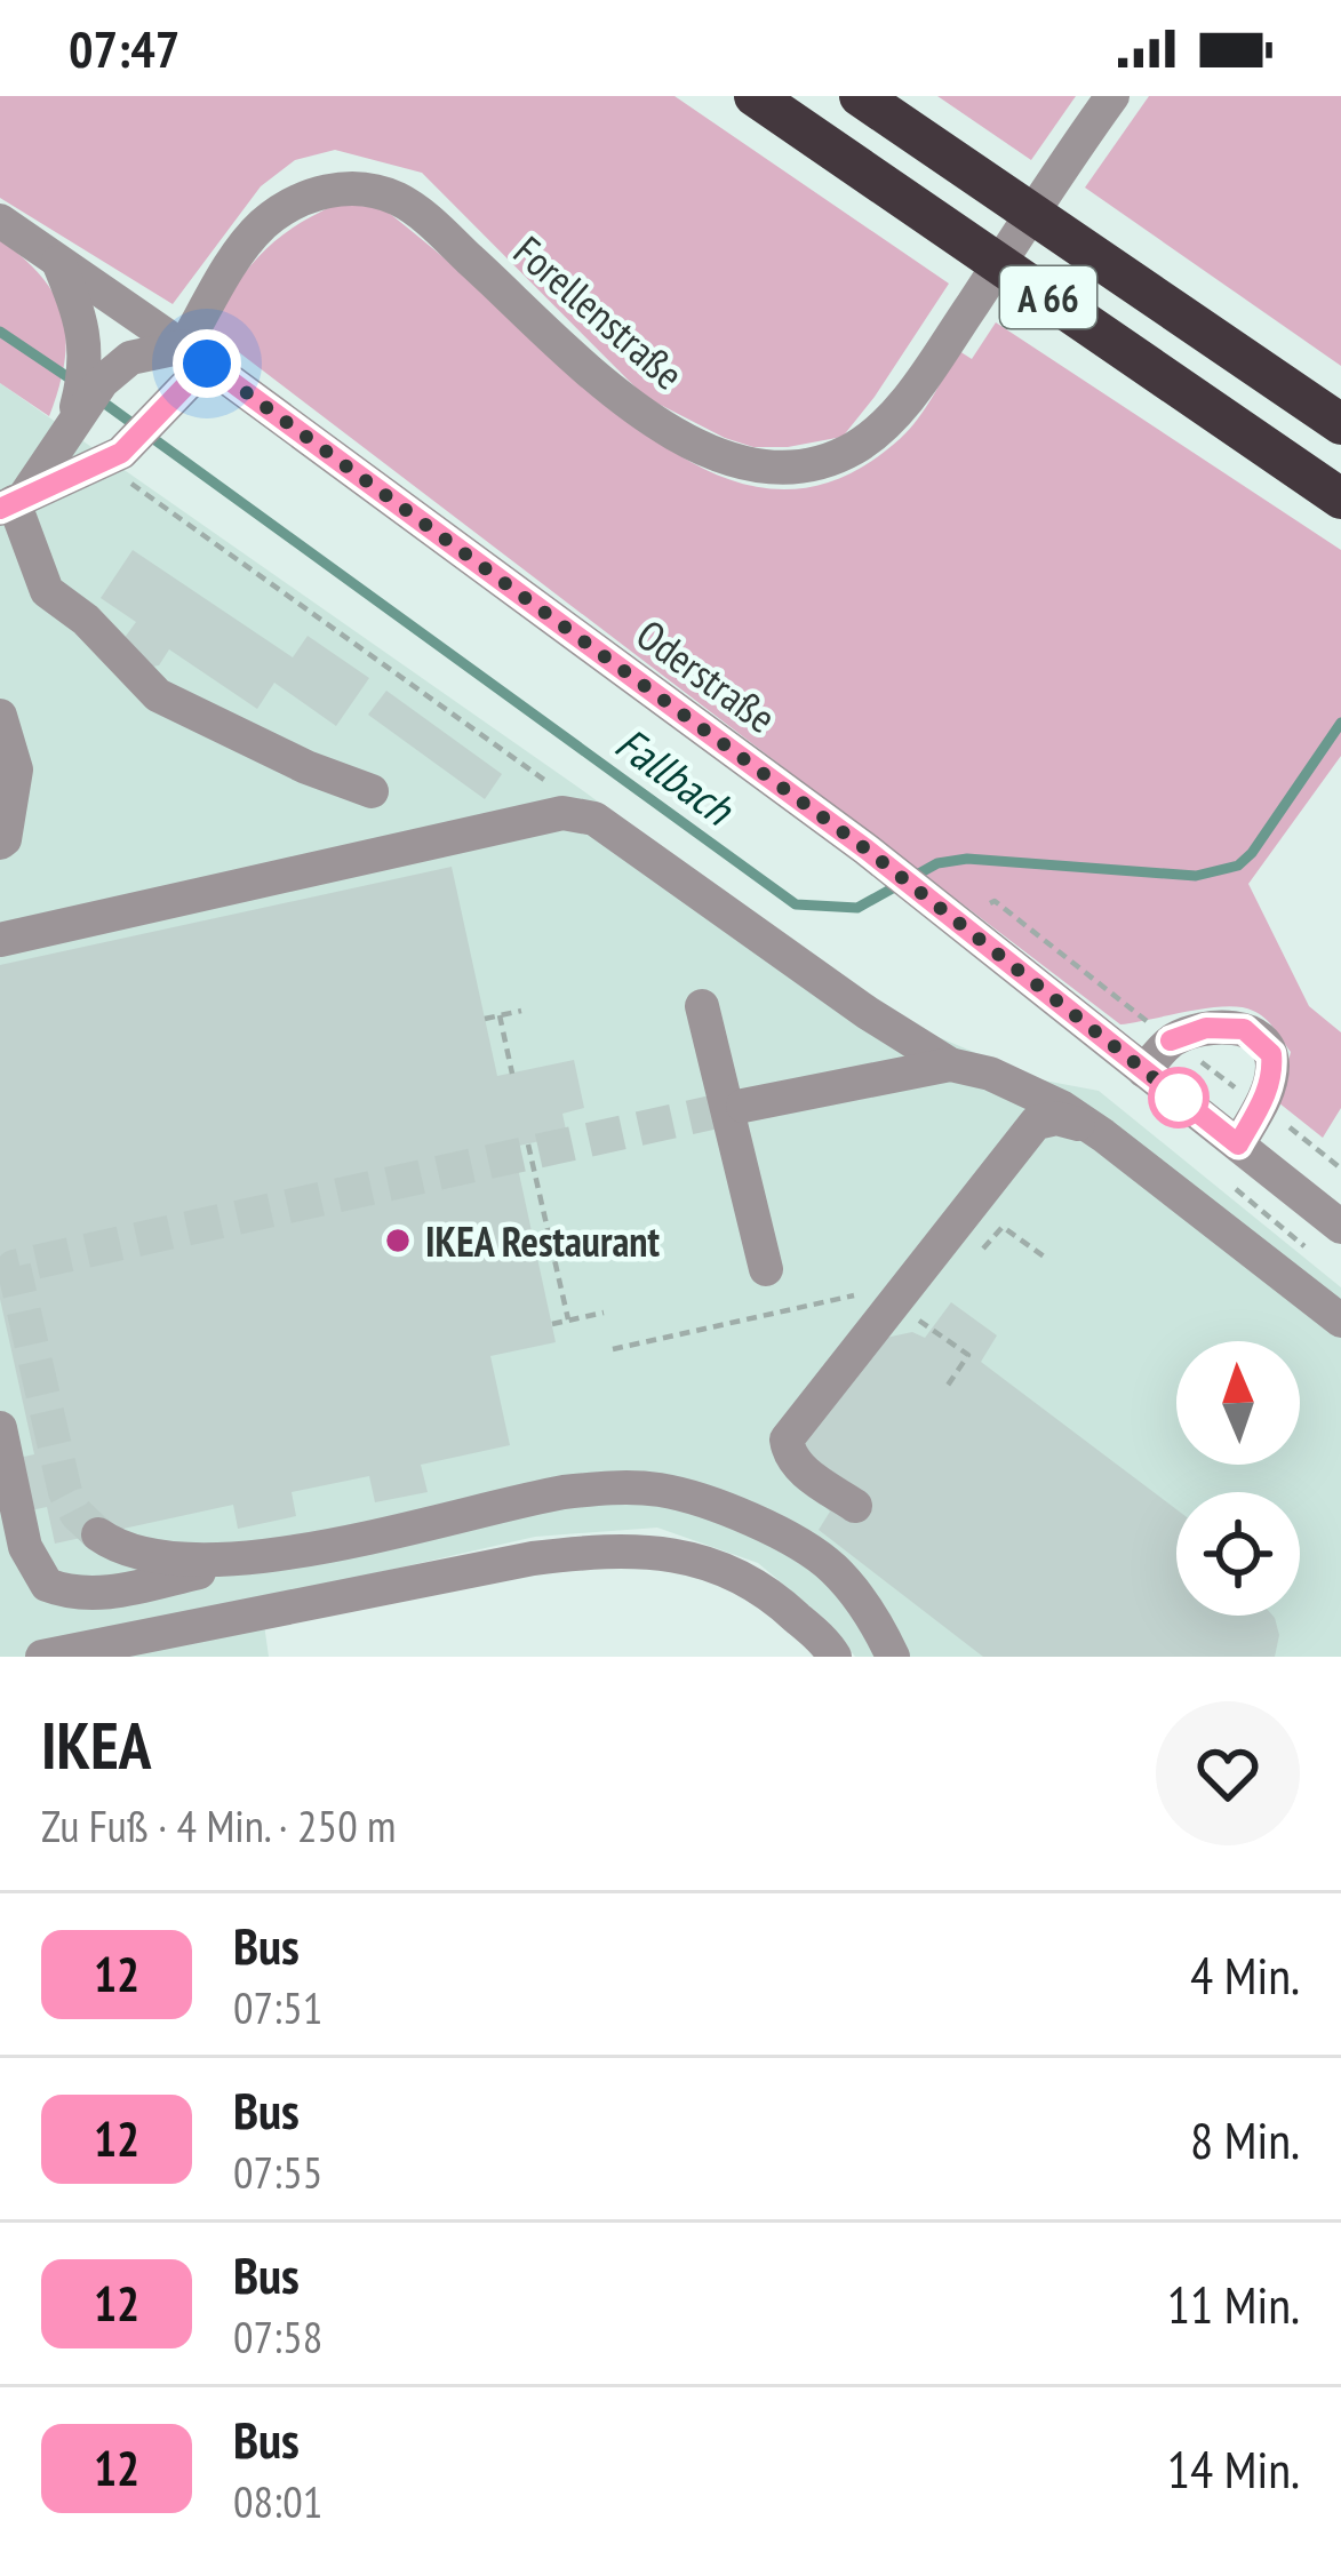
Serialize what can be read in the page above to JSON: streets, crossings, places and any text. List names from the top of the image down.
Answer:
{
  "streets": {
    "highway": ["A 66"],
    "street": ["Forellenstraße", "Oderstraße"]
  },
  "crossings": [
    ["Forellenstraße", "Oderstraße"]
  ],
  "water": ["Fallbach"],
  "places": ["IKEA Restaurant"],
  "lines": ["bus line 12"],
  "north": "top",
  "page": {
    "status": "07:47",
    "heading": ["IKEA", "Zu Fuß · 4 Min. · 250 m"],
    "list": [
      {
        "mark": "12",
        "name": "Bus",
        "note": "07:51",
        "value": "4 Min."
      },
      {
        "mark": "12",
        "name": "Bus",
        "note": "07:55",
        "value": "8 Min."
      },
      {
        "mark": "12",
        "name": "Bus",
        "note": "07:58",
        "value": "11 Min."
      },
      {
        "mark": "12",
        "name": "Bus",
        "note": "08:01",
        "value": "14 Min."
      }
    ]
  }
}
